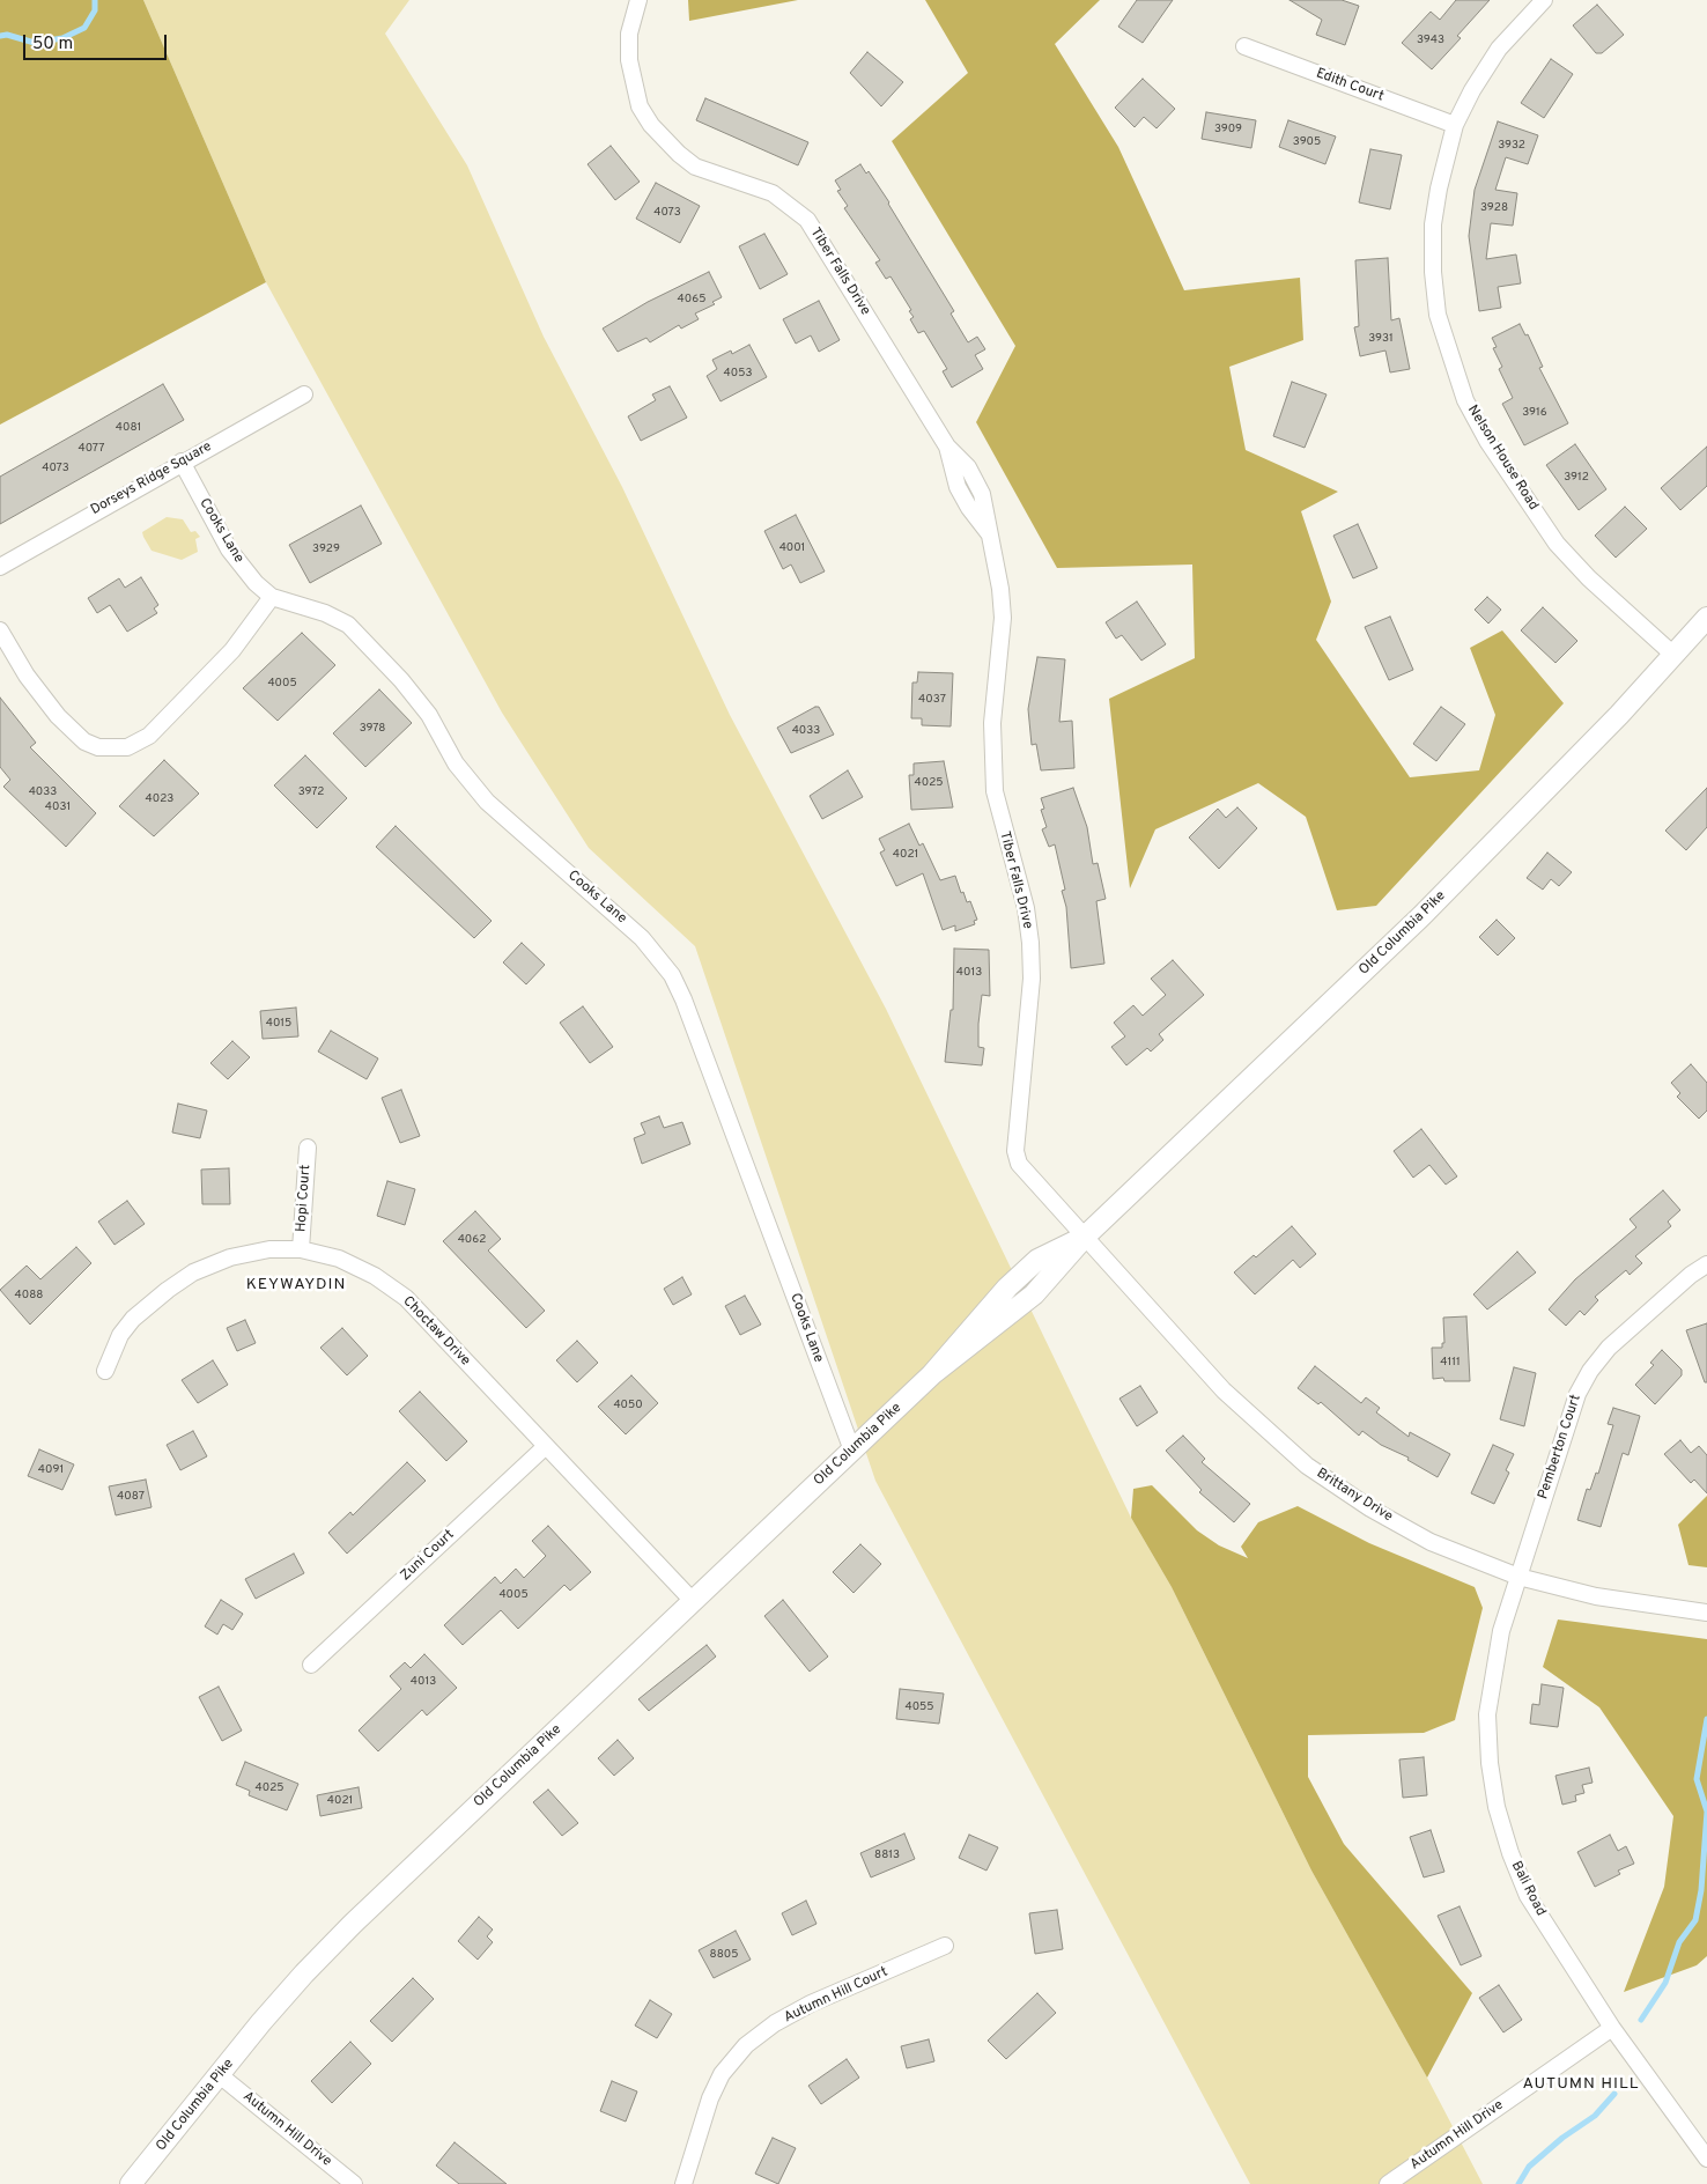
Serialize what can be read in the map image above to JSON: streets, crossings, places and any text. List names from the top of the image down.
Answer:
{
  "streets": {
    "street": [
      "Edith Court",
      "Tiber Falls Drive",
      "Nelson House Road",
      "Dorseys Ridge Square",
      "Cooks Lane",
      "Old Columbia Pike",
      "Hopi Court",
      "Choctaw Drive",
      "Pemberton Court",
      "Brittany Drive",
      "Zuni Court",
      "Bali Road",
      "Autumn Hill Court",
      "Autumn Hill Drive"
    ]
  },
  "crossings": [
    ["Edith Court", "Nelson House Road"],
    ["Tiber Falls Drive", "Old Columbia Pike"],
    ["Tiber Falls Drive", "Brittany Drive"],
    ["Nelson House Road", "Old Columbia Pike"],
    ["Dorseys Ridge Square", "Cooks Lane"],
    ["Cooks Lane", "Old Columbia Pike"],
    ["Old Columbia Pike", "Choctaw Drive"],
    ["Old Columbia Pike", "Brittany Drive"],
    ["Old Columbia Pike", "Autumn Hill Drive"],
    ["Hopi Court", "Choctaw Drive"],
    ["Choctaw Drive", "Zuni Court"],
    ["Pemberton Court", "Brittany Drive"],
    ["Pemberton Court", "Bali Road"],
    ["Brittany Drive", "Bali Road"],
    ["Bali Road", "Autumn Hill Drive"]
  ],
  "districts": ["KEYWAYDIN", "AUTUMN HILL"],
  "house_numbers": [
    "3943",
    "3909",
    "3905",
    "3932",
    "3928",
    "4073",
    "4065",
    "3931",
    "4053",
    "3916",
    "4081",
    "4077",
    "4073",
    "3912",
    "4001",
    "3929",
    "4005",
    "4037",
    "3978",
    "4033",
    "4025",
    "4033",
    "3972",
    "4023",
    "4031",
    "4021",
    "4013",
    "4015",
    "4062",
    "4088",
    "4111",
    "4050",
    "4091",
    "4087",
    "4005",
    "4013",
    "4055",
    "4025",
    "4021",
    "8813",
    "8805"
  ],
  "scale_bar": "50 m"
}
